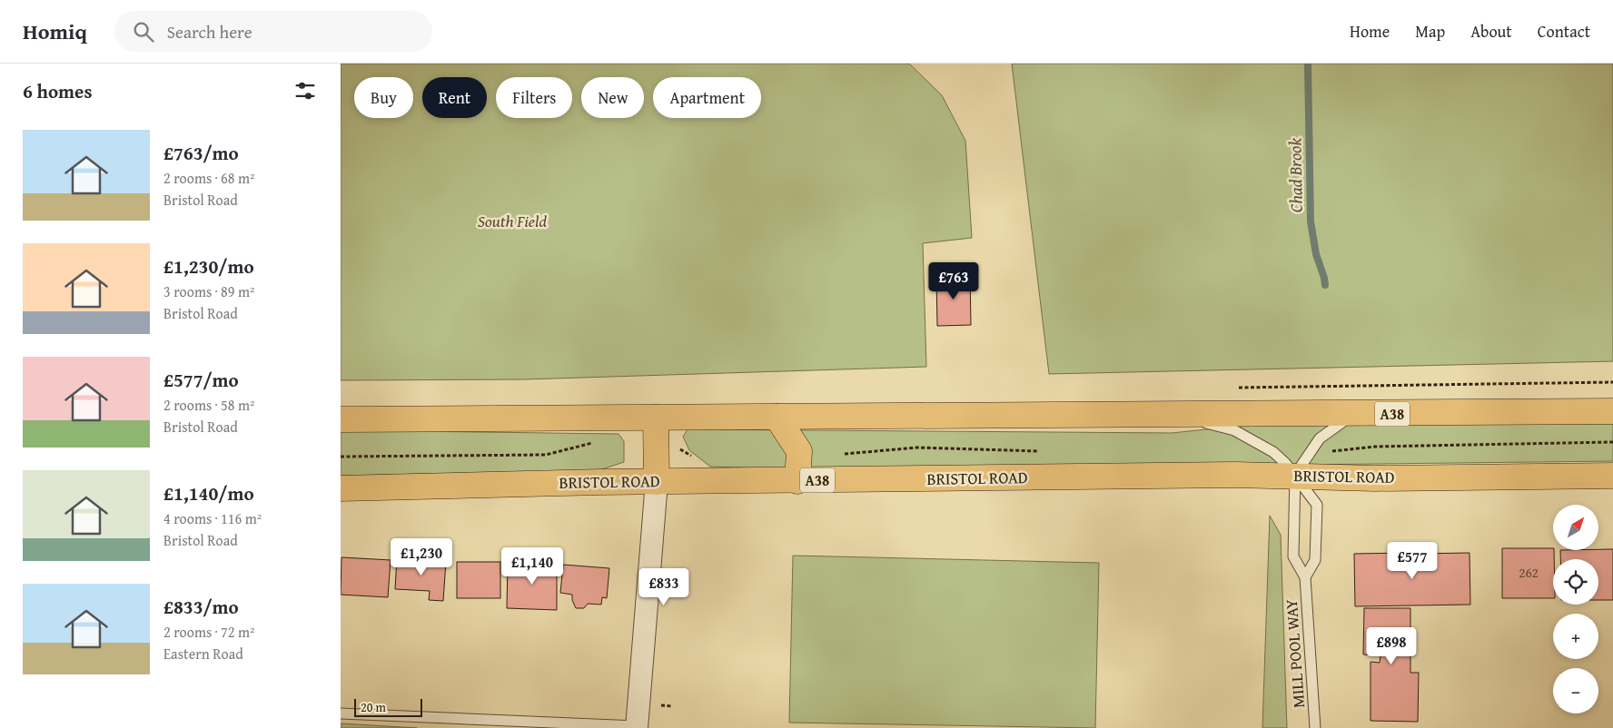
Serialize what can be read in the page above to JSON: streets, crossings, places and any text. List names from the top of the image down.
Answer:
{
  "streets": {
    "highway": ["A38", "BRISTOL ROAD"],
    "lane": ["MILL POOL WAY"]
  },
  "water": ["Chad Brook"],
  "parks": ["South Field"],
  "house_numbers": ["262"],
  "scale_bar": "20 m",
  "north": "top right",
  "page": {
    "header": "Homiq",
    "search": "Search here",
    "nav": [
      "Home",
      "Map",
      "About",
      "Contact"
    ],
    "heading": "6 homes",
    "chip": [
      "Buy",
      "Rent",
      "Filters",
      "New",
      "Apartment"
    ],
    "list": [
      {
        "name": "£763/mo",
        "note": "2 rooms · 68 m² · Bristol Road"
      },
      {
        "name": "£1,230/mo",
        "note": "3 rooms · 89 m² · Bristol Road"
      },
      {
        "name": "£577/mo",
        "note": "2 rooms · 58 m² · Bristol Road"
      },
      {
        "name": "£1,140/mo",
        "note": "4 rooms · 116 m² · Bristol Road"
      },
      {
        "name": "£833/mo",
        "note": "2 rooms · 72 m² · Eastern Road"
      }
    ],
    "price": [
      "£763",
      "£1,230",
      "£577",
      "£1,140",
      "£833",
      "£898"
    ],
    "map_buttons": ["+", "−"],
    "scale": "20 m"
  }
}
